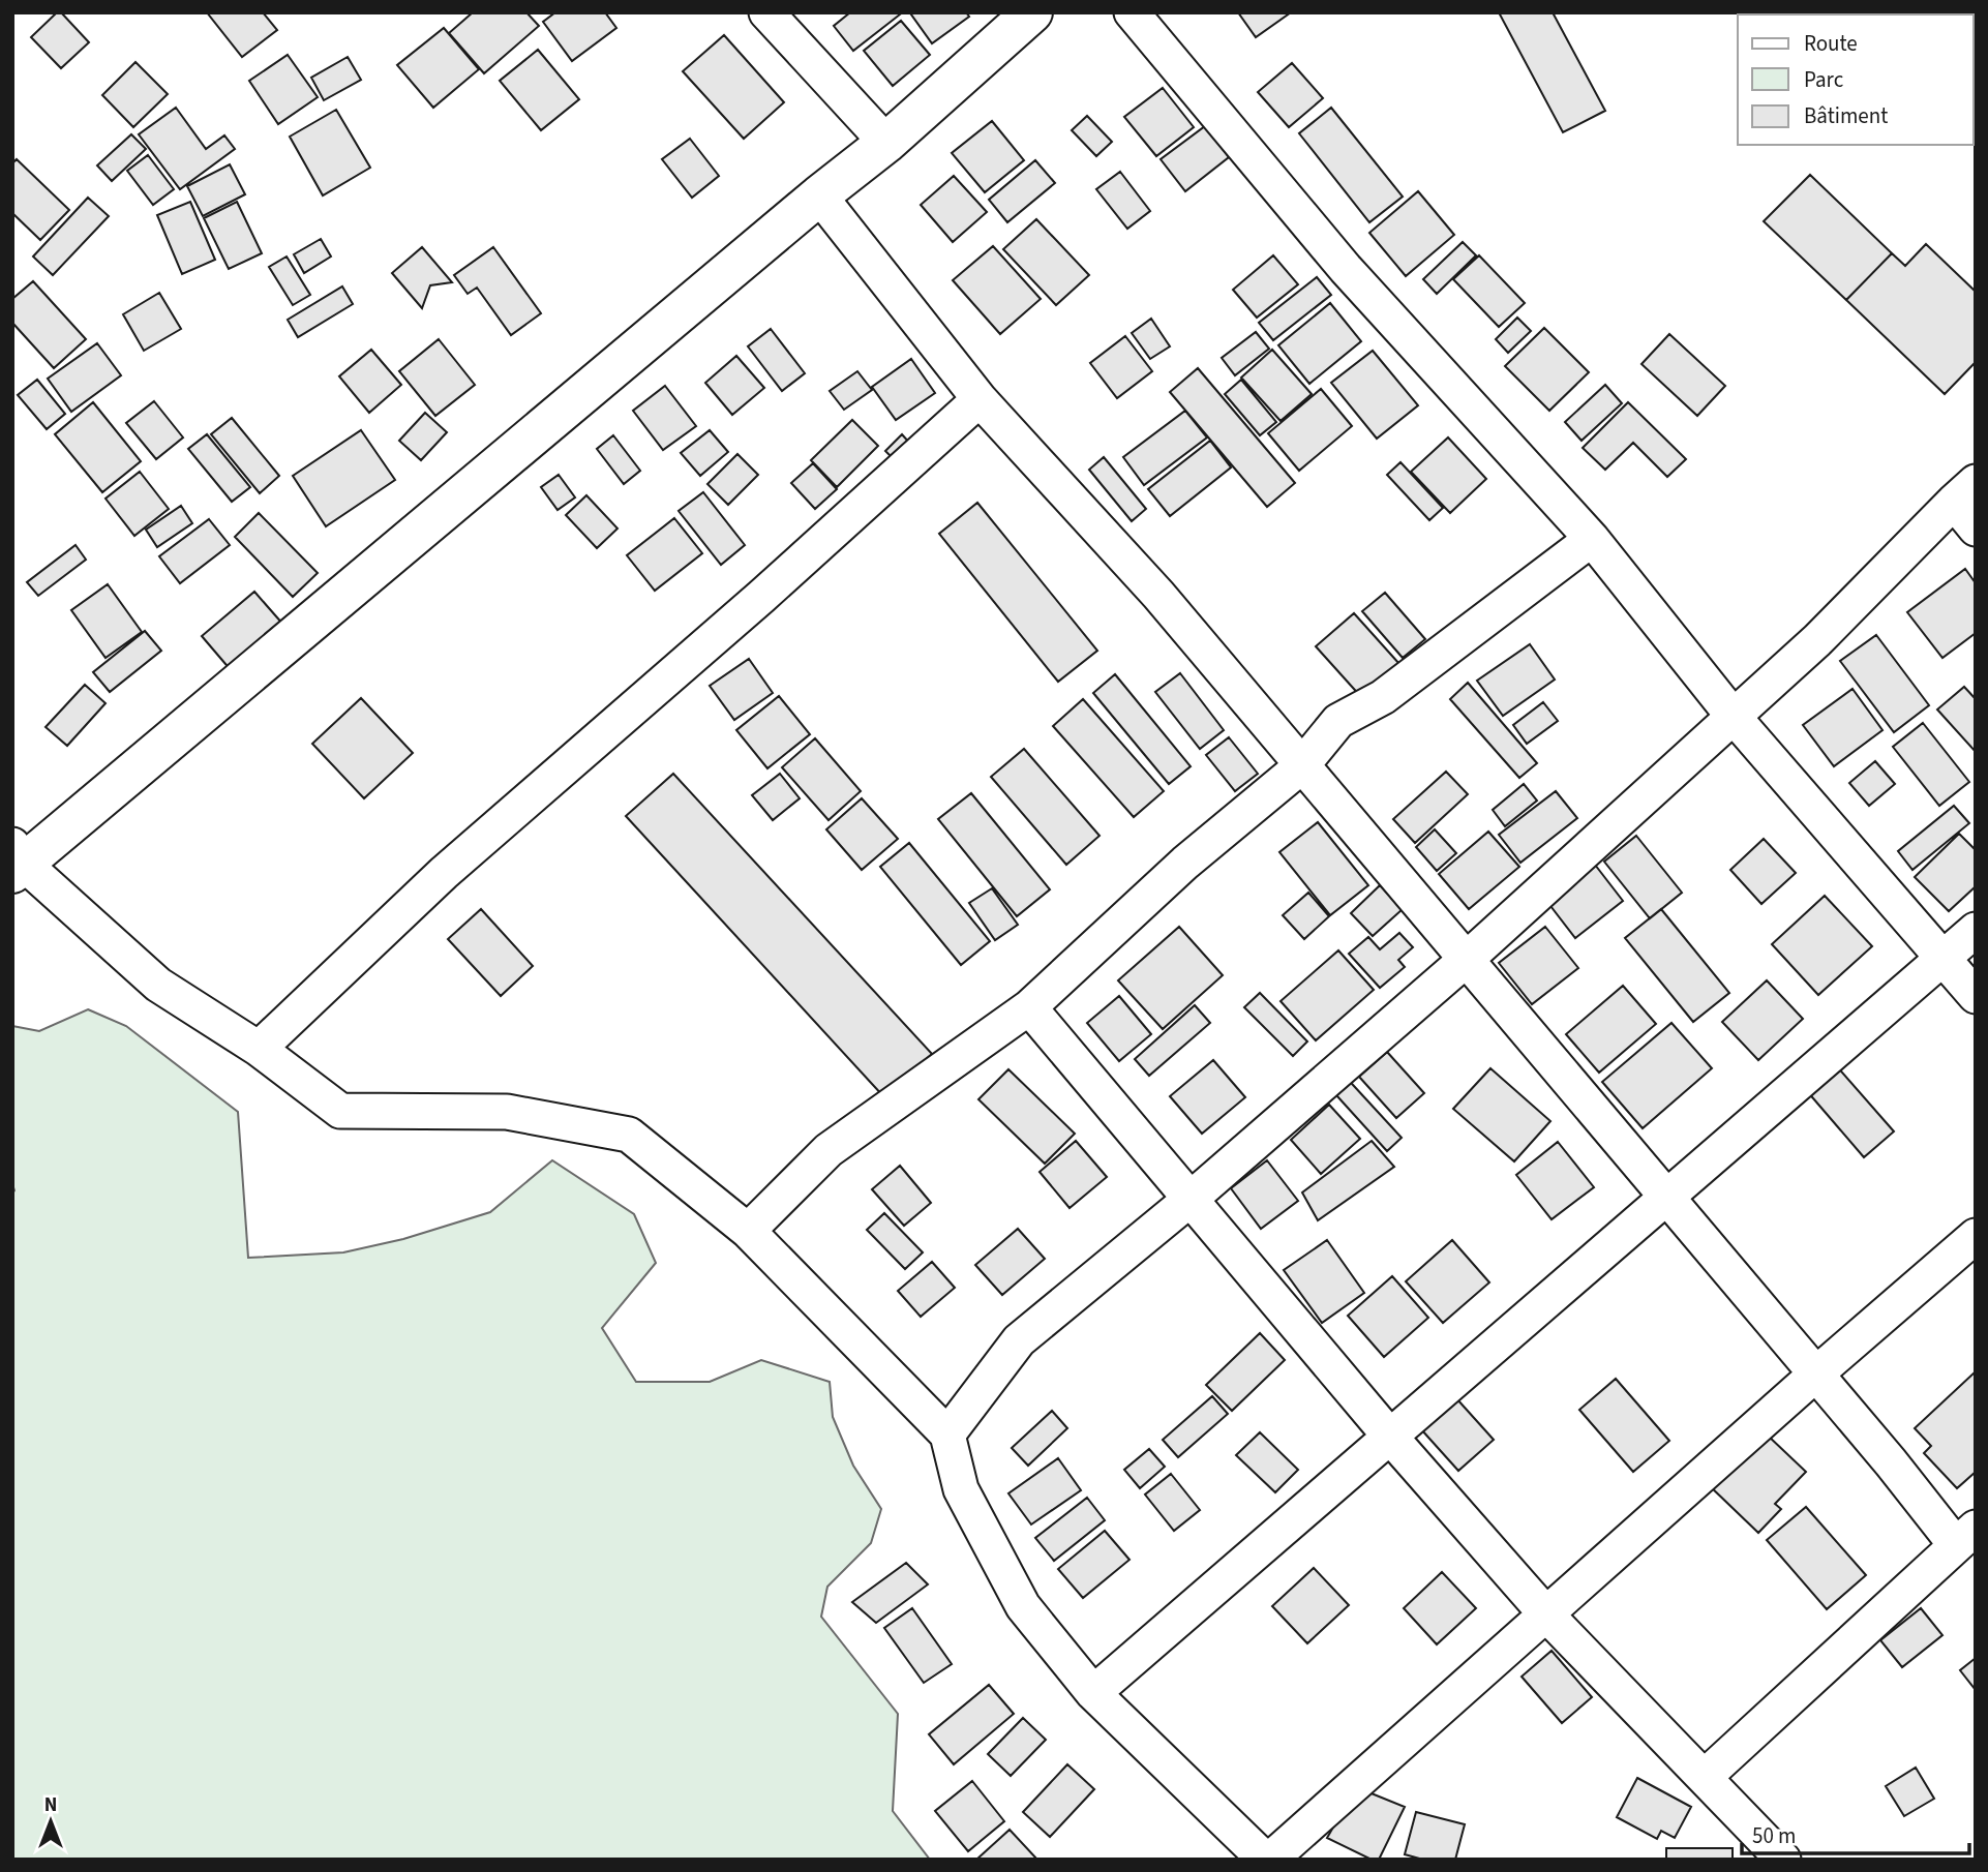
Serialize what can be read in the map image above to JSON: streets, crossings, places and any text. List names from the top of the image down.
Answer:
{
  "legend": ["Route", "Parc", "Bâtiment"],
  "scale_bar": "50 m",
  "north": "top"
}
